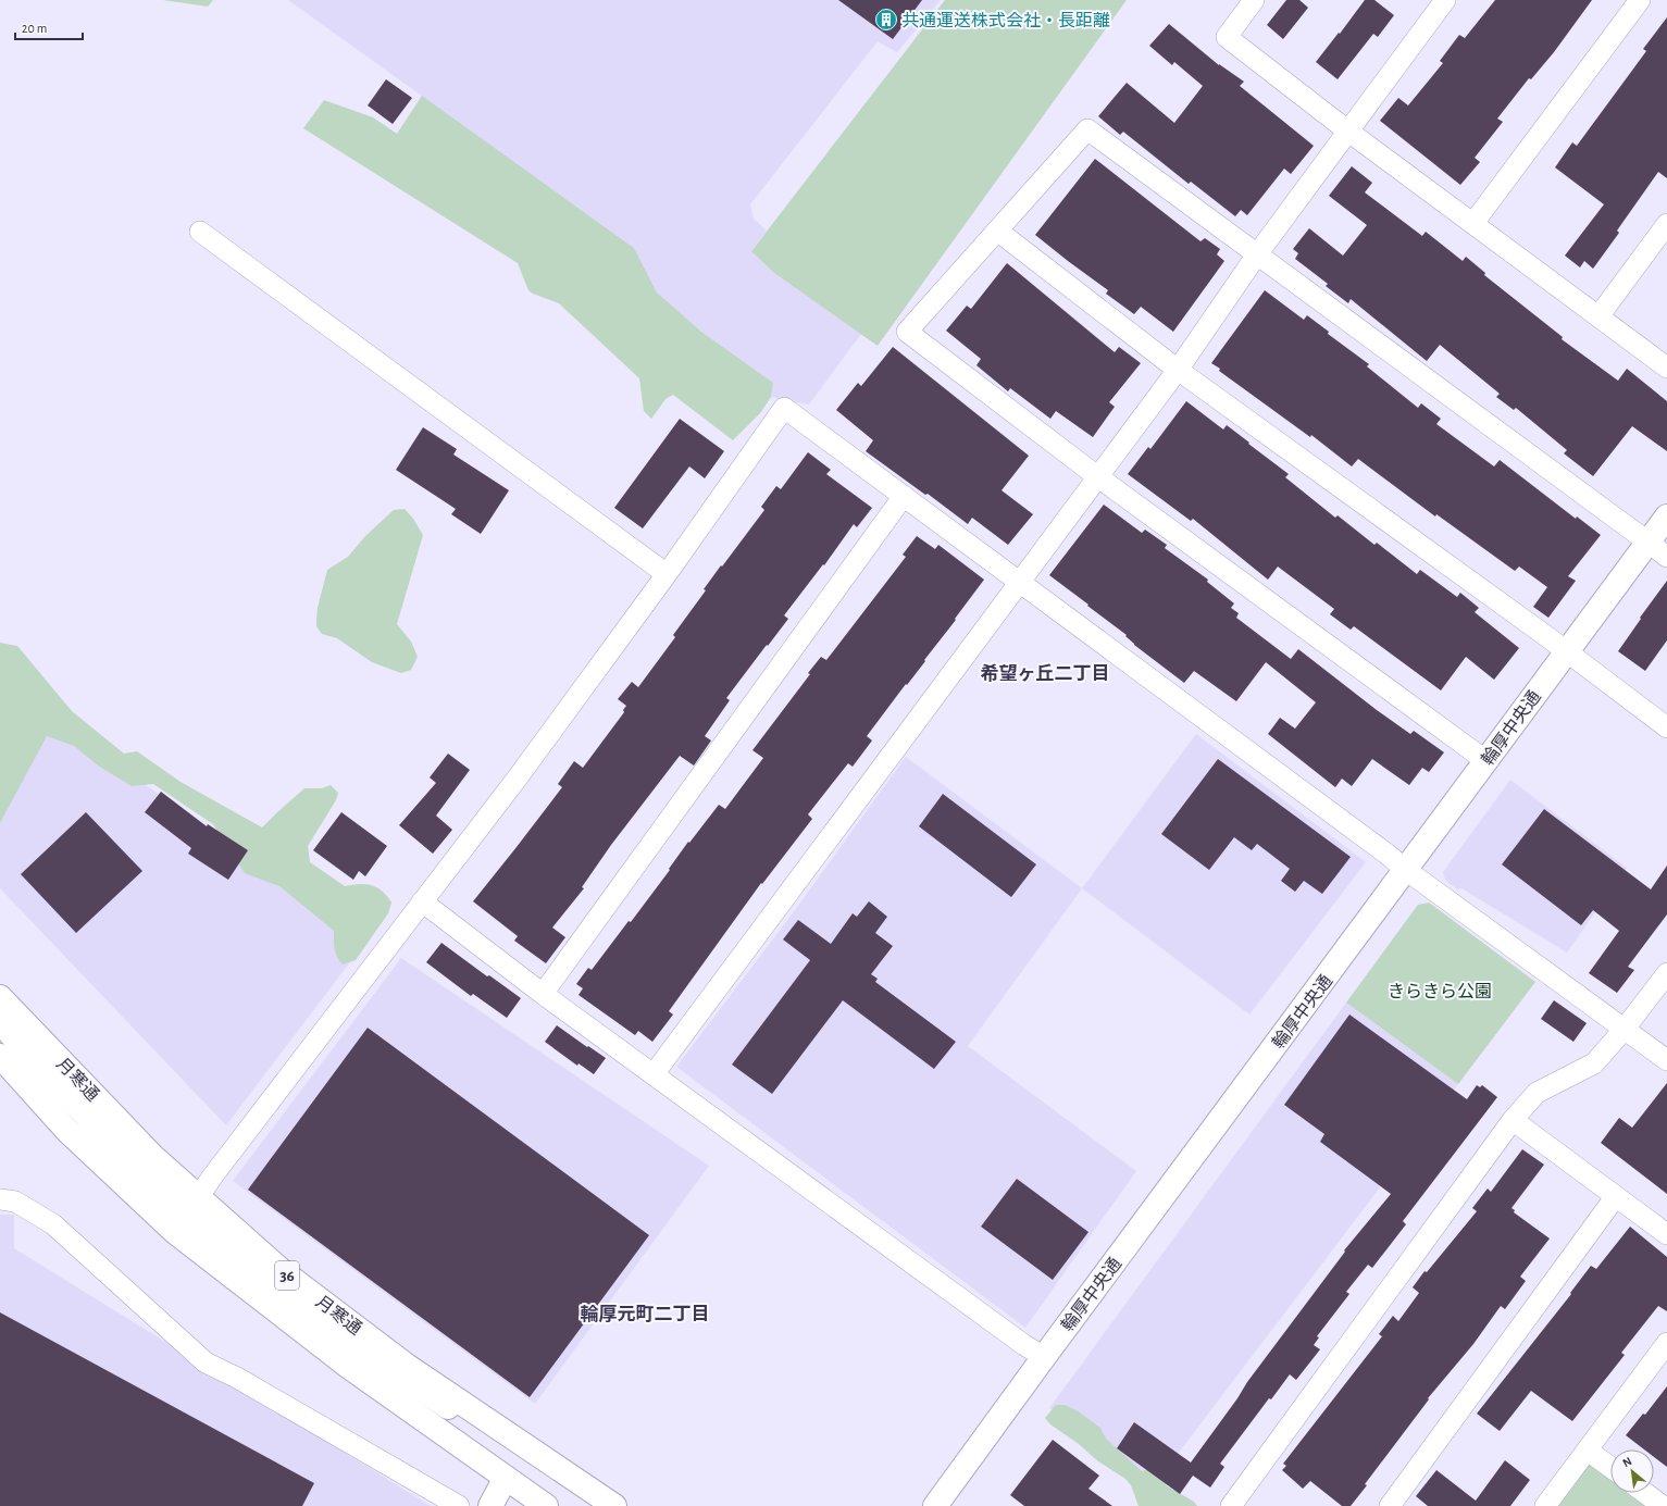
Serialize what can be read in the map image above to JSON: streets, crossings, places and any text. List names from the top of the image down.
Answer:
{
  "streets": {
    "main road": ["輪厚中央通", "月寒通", "36"]
  },
  "districts": ["希望ヶ丘二丁目", "輪厚元町二丁目"],
  "parks": ["きらきら公園"],
  "places": {
    "building": ["共通運送株式会社・長距離"]
  },
  "scale_bar": "20 m",
  "north": "top left"
}
